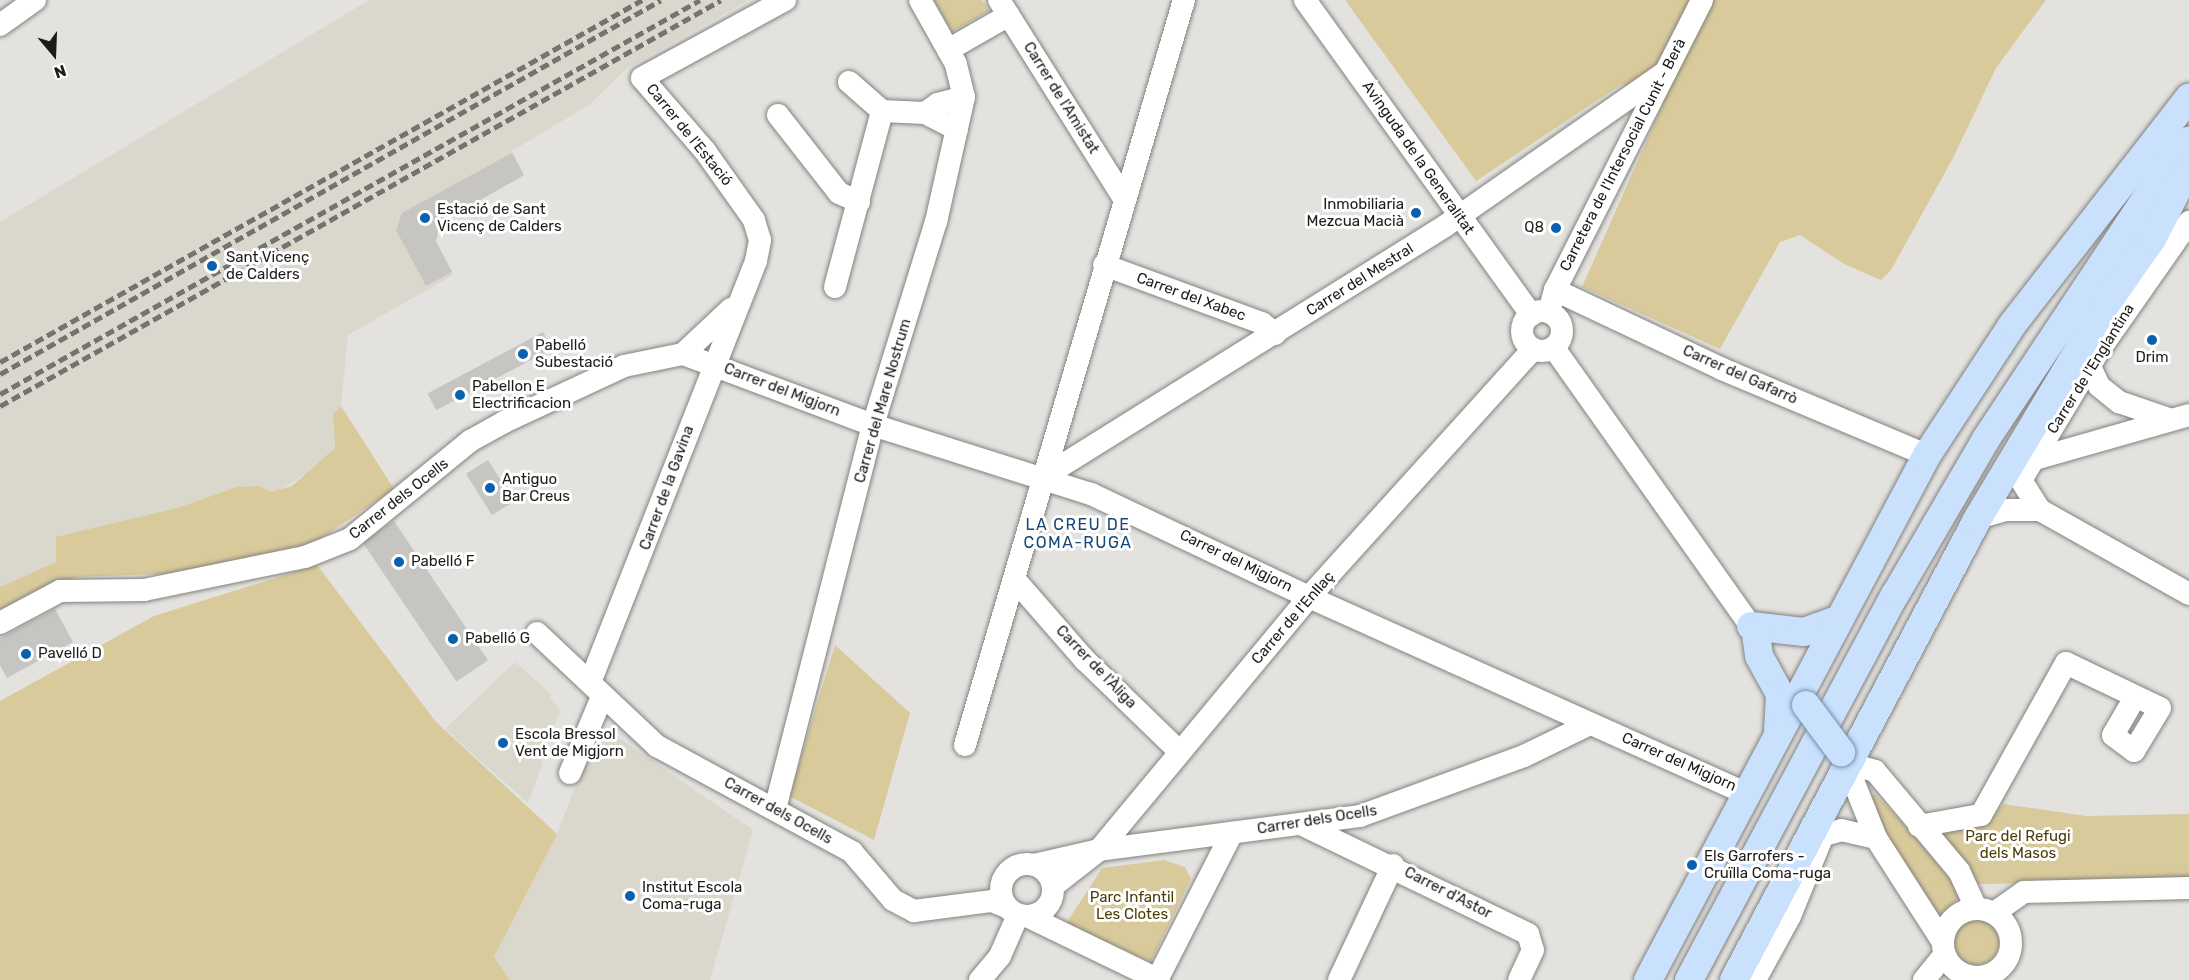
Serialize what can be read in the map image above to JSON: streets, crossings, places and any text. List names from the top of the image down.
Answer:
{
  "streets": {
    "street": [
      "Carrer de l'Amistat",
      "Carrer de l'Estació",
      "Carretera de l'Intersocial Cunit - Berà",
      "Avinguda de la Generalitat",
      "Carrer del Mestral",
      "Carrer del Xabec",
      "Carrer de l'Englantina",
      "Carrer del Gafarrò",
      "Carrer del Migjorn",
      "Carrer del Mare Nostrum",
      "Carrer de la Gavina",
      "Carrer dels Ocells",
      "Carrer de l'Enllaç",
      "Carrer de l'Àliga",
      "Carrer d'Astor"
    ]
  },
  "crossings": [
    ["Carrer de l'Estació", "Carrer de la Gavina"],
    ["Carretera de l'Intersocial Cunit - Berà", "Avinguda de la Generalitat"],
    ["Carretera de l'Intersocial Cunit - Berà", "Carrer del Mestral"],
    ["Carretera de l'Intersocial Cunit - Berà", "Carrer del Gafarrò"],
    ["Carretera de l'Intersocial Cunit - Berà", "Carrer de l'Enllaç"],
    ["Avinguda de la Generalitat", "Carrer del Mestral"],
    ["Avinguda de la Generalitat", "Carrer de l'Enllaç"],
    ["Carrer del Mestral", "Carrer del Xabec"],
    ["Carrer del Mestral", "Carrer del Migjorn"],
    ["Carrer del Migjorn", "Carrer del Mare Nostrum"],
    ["Carrer del Migjorn", "Carrer de la Gavina"],
    ["Carrer del Migjorn", "Carrer dels Ocells"],
    ["Carrer del Migjorn", "Carrer de l'Enllaç"],
    ["Carrer del Mare Nostrum", "Carrer dels Ocells"],
    ["Carrer de la Gavina", "Carrer dels Ocells"],
    ["Carrer dels Ocells", "Carrer de l'Enllaç"],
    ["Carrer dels Ocells", "Carrer d'Astor"],
    ["Carrer de l'Enllaç", "Carrer de l'Àliga"]
  ],
  "districts": ["LA CREU DE COMA-RUGA"],
  "parks": ["Parc del Refugi dels Masos", "Parc Infantil Les Clotes"],
  "places": [
    "Inmobiliaria Mezcua Macià",
    "Estació de Sant Vicenç de Calders",
    "Q8",
    "Sant Vicenç de Calders",
    "Drim",
    "Pabelló Subestació",
    "Pabellon E Electrificacion",
    "Antiguo Bar Creus",
    "Pabelló F",
    "Pabelló G",
    "Pavelló D",
    "Escola Bressol Vent de Migjorn",
    "Els Garrofers - Cruïlla Coma-ruga",
    "Institut Escola Coma-ruga"
  ],
  "north": "bottom"
}
